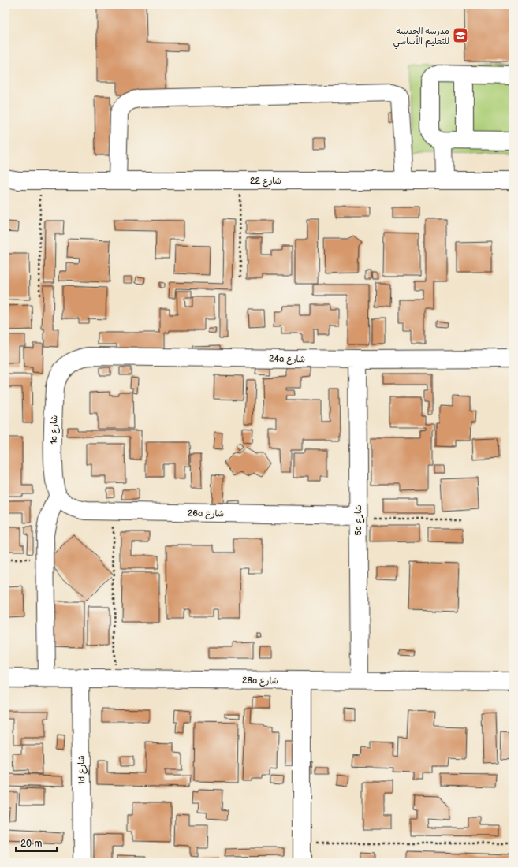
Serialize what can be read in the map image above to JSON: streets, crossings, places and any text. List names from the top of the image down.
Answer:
{
  "streets": {
    "street": [
      "شارع 22",
      "24a شارع",
      "1c شارع",
      "26a شارع",
      "5c شارع",
      "28a شارع",
      "1d شارع"
    ]
  },
  "crossings": [
    ["24a شارع", "1c شارع"],
    ["24a شارع", "5c شارع"],
    ["1c شارع", "26a شارع"],
    ["26a شارع", "5c شارع"],
    ["5c شارع", "28a شارع"],
    ["28a شارع", "1d شارع"]
  ],
  "places": {
    "school or university": ["مدرسة الحديبية للتعليم الأساسي"]
  },
  "scale_bar": "20 m"
}
